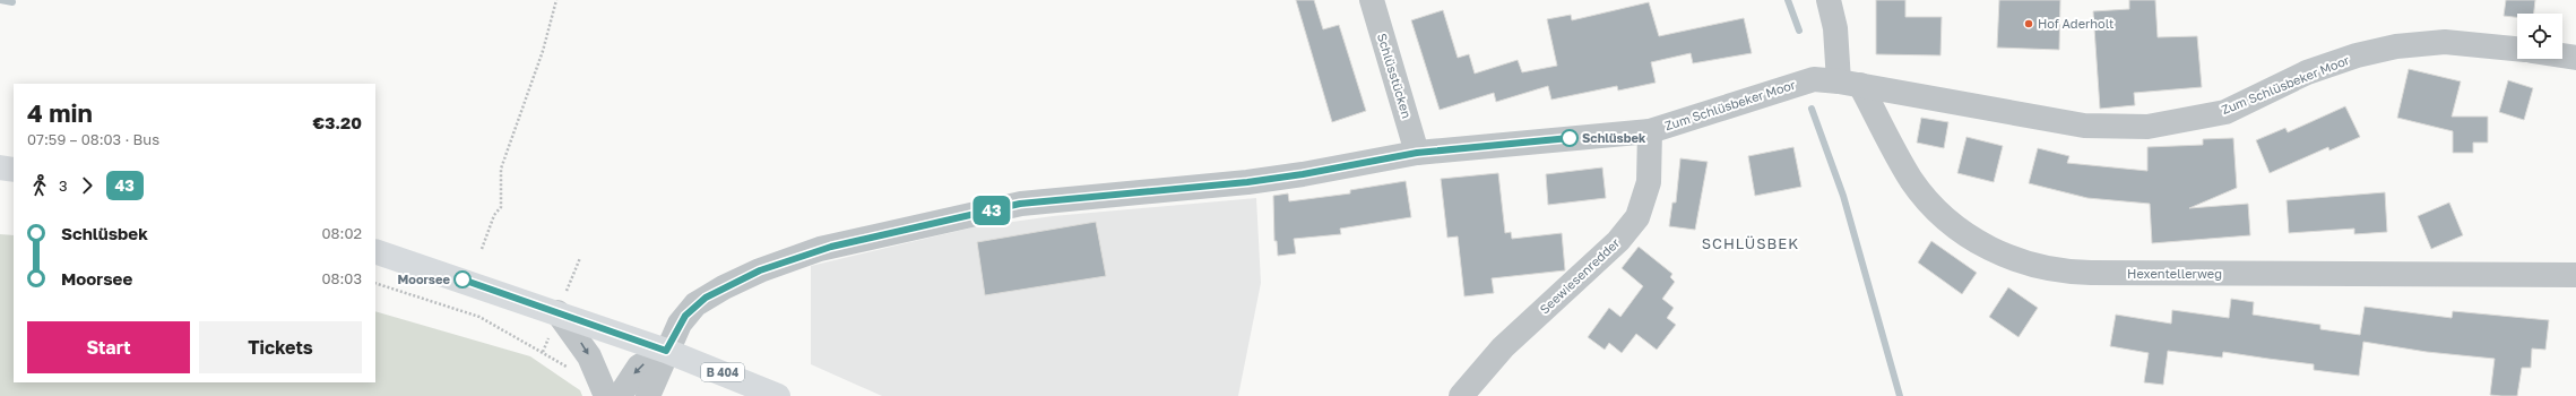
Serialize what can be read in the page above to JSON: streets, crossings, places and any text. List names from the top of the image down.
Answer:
{
  "streets": {
    "main road": ["B 404"],
    "street": [
      "Schlüsstücken",
      "Zum Schlüsbeker Moor",
      "Hexentellerweg",
      "Seewiesenredder"
    ]
  },
  "crossings": [
    ["Schlüsstücken", "Zum Schlüsbeker Moor"],
    ["Zum Schlüsbeker Moor", "Hexentellerweg"],
    ["Zum Schlüsbeker Moor", "Seewiesenredder"],
    ["Zum Schlüsbeker Moor", "B 404"]
  ],
  "districts": ["SCHLÜSBEK"],
  "places": ["Hof Aderholt", "Schlüsbek", "Moorsee"],
  "lines": ["bus line 43"],
  "page": {
    "on_map": "43",
    "heading": ["4 min", "07:59 – 08:03 · Bus", "€3.20"],
    "legs": ["3", "43"],
    "list": [
      {
        "name": "Schlüsbek",
        "value": "08:02"
      },
      {
        "name": "Moorsee",
        "value": "08:03"
      }
    ],
    "buttons": ["Start", "Tickets"]
  }
}
